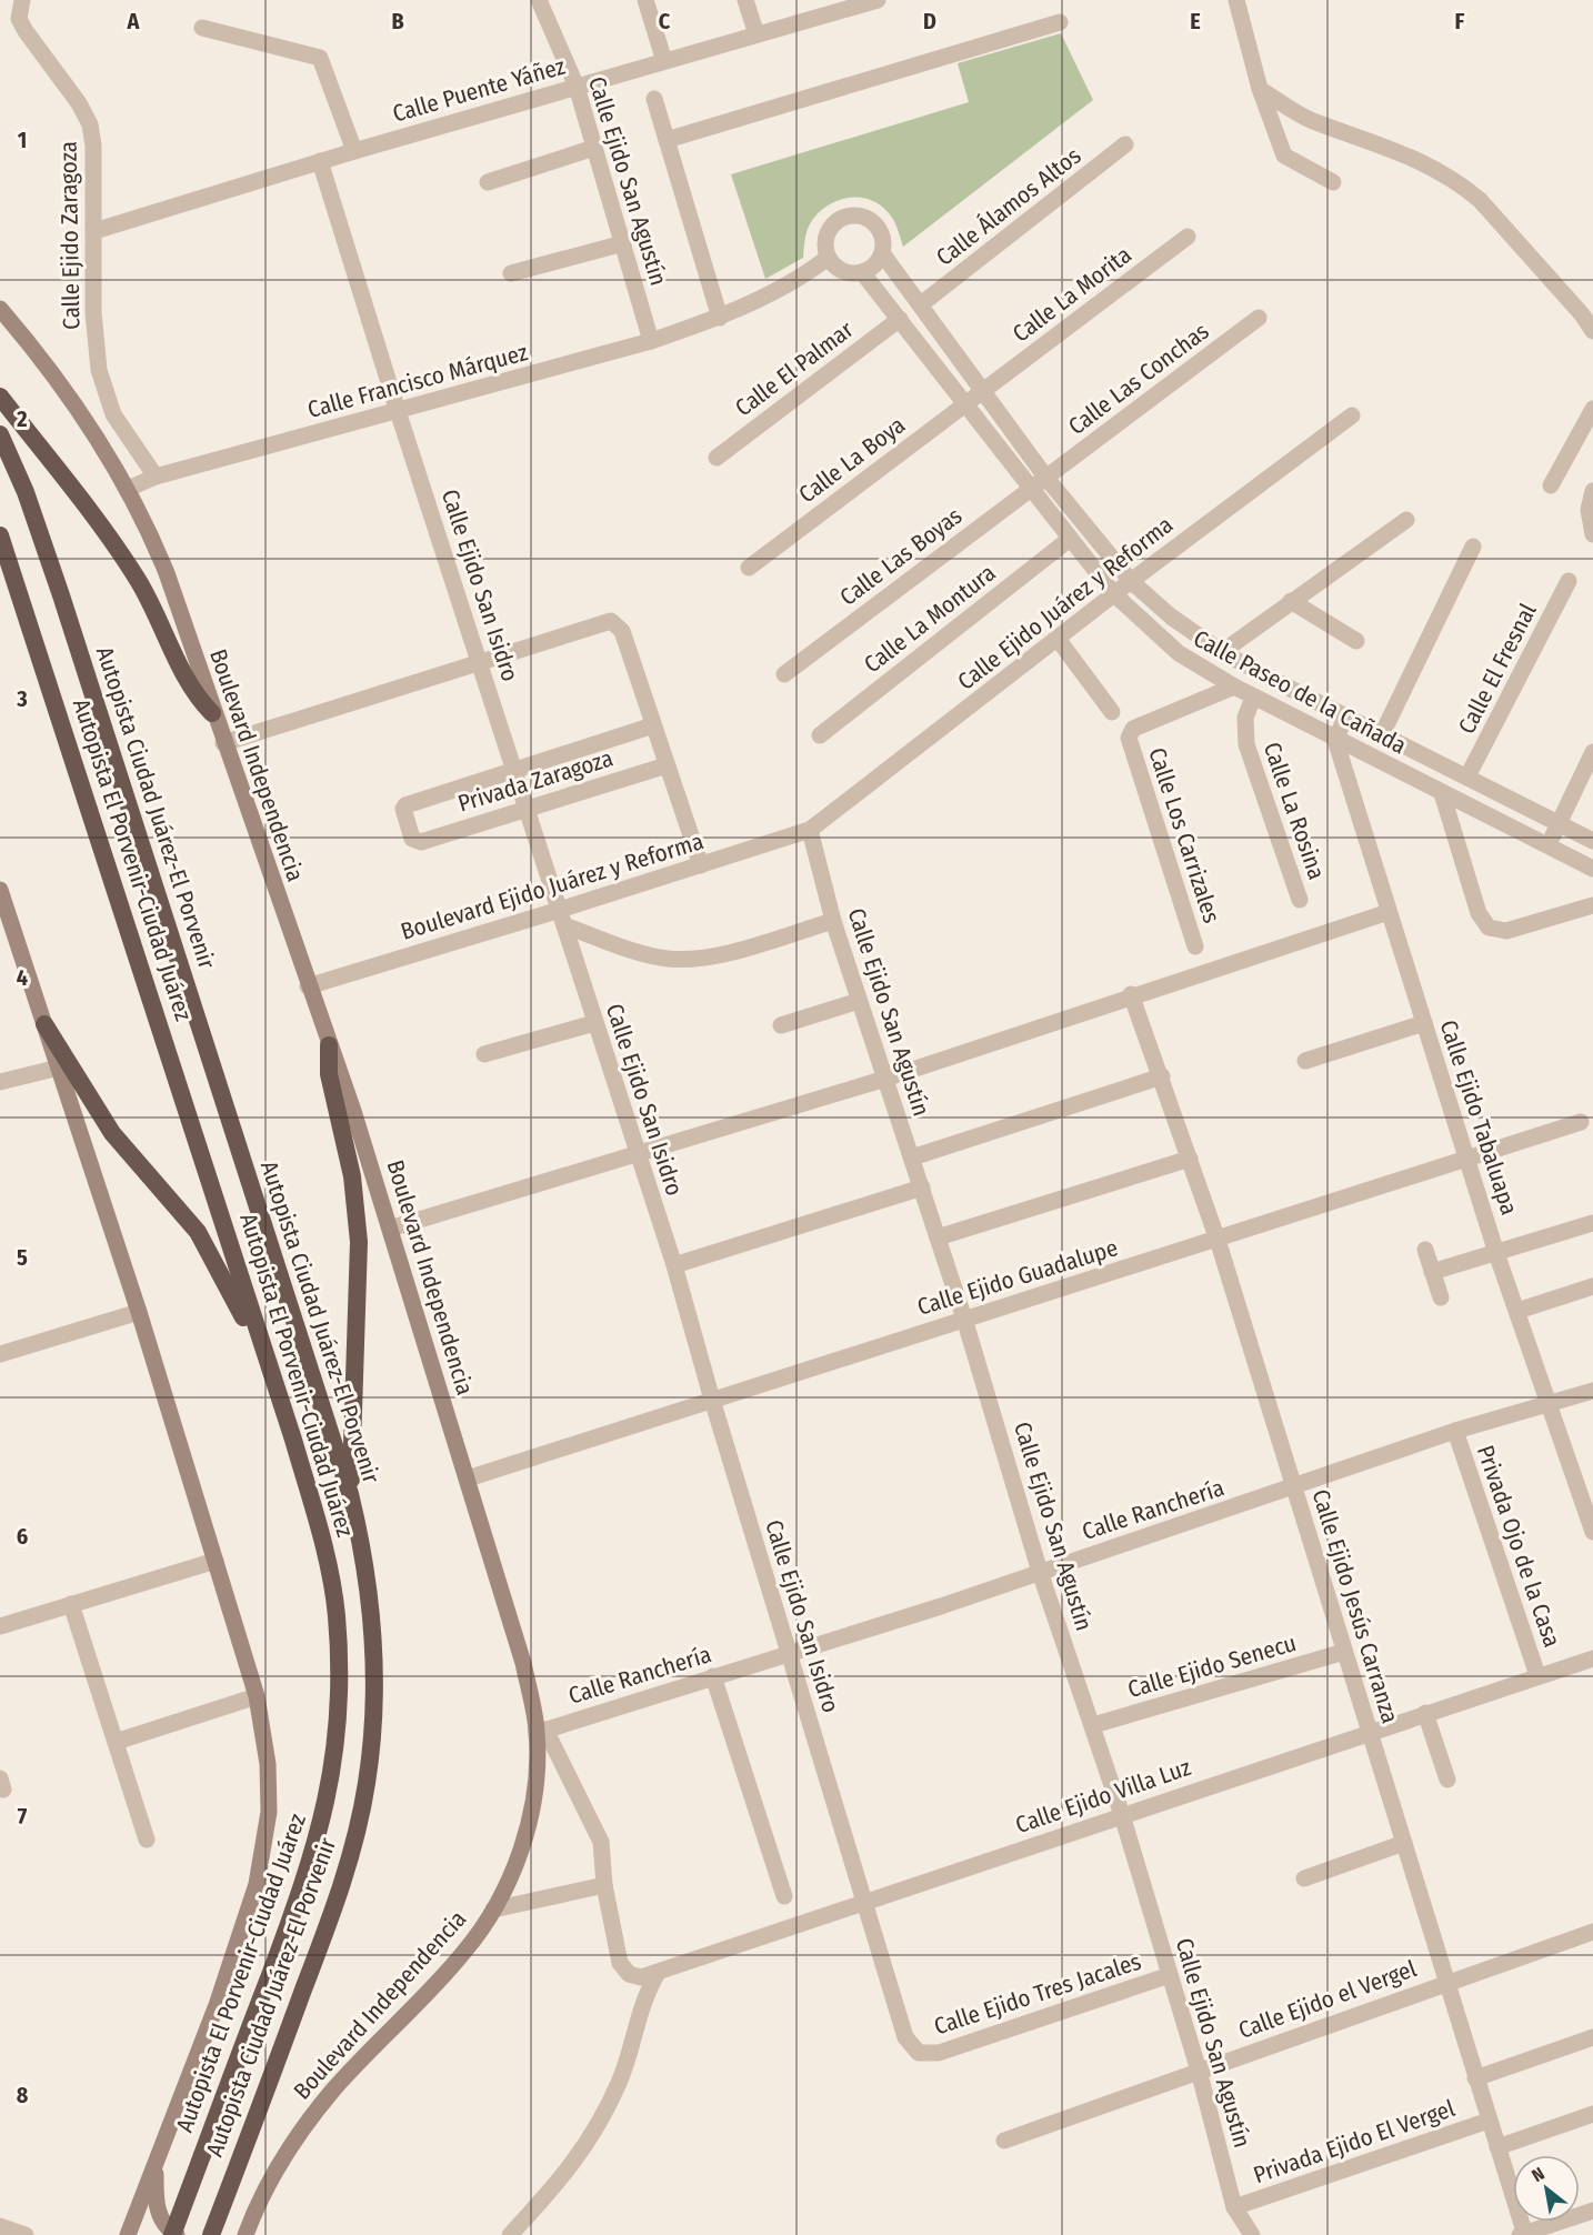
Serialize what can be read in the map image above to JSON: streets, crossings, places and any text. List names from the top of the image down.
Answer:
{
  "streets": {
    "highway": ["Autopista Ciudad Juárez-El Porvenir", "Autopista El Porvenir-Ciudad Juárez"],
    "main road": ["Boulevard Independencia"],
    "street": [
      "Calle Puente Yáñez",
      "Calle Ejido San Agustín",
      "Calle Álamos Altos",
      "Calle Ejido Zaragoza",
      "Calle La Morita",
      "Calle El Palmar",
      "Calle Las Conchas",
      "Calle Francisco Márquez",
      "Calle La Boya",
      "Calle Las Boyas",
      "Calle Ejido San Isidro",
      "Calle Ejido Juárez y Reforma",
      "Calle La Montura",
      "Calle El Fresnal",
      "Calle Paseo de la Cañada",
      "Privada Zaragoza",
      "Calle La Rosina",
      "Calle Los Carrizales",
      "Boulevard Ejido Juárez y Reforma",
      "Calle Ejido Tabaluapa",
      "Calle Ejido Guadalupe",
      "Calle Ranchería",
      "Privada Ojo de la Casa",
      "Calle Ejido Jesús Carranza",
      "Calle Ejido Senecu",
      "Calle Ejido Villa Luz",
      "Calle Ejido Tres Jacales",
      "Calle Ejido el Vergel",
      "Privada Ejido El Vergel"
    ]
  },
  "crossings": [
    ["Calle Puente Yáñez", "Calle Ejido San Agustín"],
    ["Calle Puente Yáñez", "Calle Ejido Zaragoza"],
    ["Calle Puente Yáñez", "Calle Ejido San Isidro"],
    ["Calle Ejido San Agustín", "Calle Francisco Márquez"],
    ["Calle Ejido San Agustín", "Calle Ejido Juárez y Reforma"],
    ["Calle Ejido San Agustín", "Boulevard Ejido Juárez y Reforma"],
    ["Calle Ejido San Agustín", "Calle Ejido Guadalupe"],
    ["Calle Ejido San Agustín", "Calle Ranchería"],
    ["Calle Ejido San Agustín", "Calle Ejido Senecu"],
    ["Calle Ejido San Agustín", "Calle Ejido Villa Luz"],
    ["Calle Ejido San Agustín", "Calle Ejido Tres Jacales"],
    ["Calle Ejido San Agustín", "Calle Ejido el Vergel"],
    ["Calle Ejido San Agustín", "Privada Ejido El Vergel"],
    ["Calle Ejido Zaragoza", "Calle Francisco Márquez"],
    ["Calle La Morita", "Calle La Boya"],
    ["Calle La Morita", "Calle Paseo de la Cañada"],
    ["Calle El Palmar", "Calle Paseo de la Cañada"],
    ["Calle Las Conchas", "Calle Las Boyas"],
    ["Calle Las Conchas", "Calle Paseo de la Cañada"],
    ["Calle Francisco Márquez", "Calle Ejido San Isidro"],
    ["Calle Francisco Márquez", "Calle Paseo de la Cañada"],
    ["Calle Francisco Márquez", "Boulevard Independencia"],
    ["Calle La Boya", "Calle Paseo de la Cañada"],
    ["Calle Las Boyas", "Calle Paseo de la Cañada"],
    ["Calle Ejido San Isidro", "Privada Zaragoza"],
    ["Calle Ejido San Isidro", "Boulevard Ejido Juárez y Reforma"],
    ["Calle Ejido San Isidro", "Calle Ejido Guadalupe"],
    ["Calle Ejido San Isidro", "Calle Ranchería"],
    ["Calle Ejido San Isidro", "Calle Ejido Villa Luz"],
    ["Calle Ejido San Isidro", "Calle Ejido Tres Jacales"],
    ["Calle Ejido Juárez y Reforma", "Calle Paseo de la Cañada"],
    ["Calle Ejido Juárez y Reforma", "Boulevard Ejido Juárez y Reforma"],
    ["Calle La Montura", "Calle Paseo de la Cañada"],
    ["Calle El Fresnal", "Calle Paseo de la Cañada"],
    ["Calle Paseo de la Cañada", "Calle La Rosina"],
    ["Calle Paseo de la Cañada", "Calle Los Carrizales"],
    ["Calle Paseo de la Cañada", "Calle Ejido Tabaluapa"],
    ["Boulevard Independencia", "Boulevard Ejido Juárez y Reforma"],
    ["Boulevard Independencia", "Calle Ejido Guadalupe"],
    ["Boulevard Independencia", "Calle Ranchería"],
    ["Calle Ejido Tabaluapa", "Calle Ejido Guadalupe"],
    ["Calle Ejido Tabaluapa", "Calle Ranchería"],
    ["Calle Ejido Guadalupe", "Calle Ejido Jesús Carranza"],
    ["Calle Ranchería", "Privada Ojo de la Casa"],
    ["Calle Ranchería", "Calle Ejido Jesús Carranza"],
    ["Privada Ojo de la Casa", "Calle Ejido Villa Luz"],
    ["Calle Ejido Jesús Carranza", "Calle Ejido Senecu"],
    ["Calle Ejido Jesús Carranza", "Calle Ejido Villa Luz"],
    ["Calle Ejido Jesús Carranza", "Calle Ejido el Vergel"],
    ["Calle Ejido Jesús Carranza", "Privada Ejido El Vergel"]
  ],
  "north": "top left",
  "grid": {
    "columns": [
      "A",
      "B",
      "C",
      "D",
      "E",
      "F"
    ],
    "rows": [
      "1",
      "2",
      "3",
      "4",
      "5",
      "6",
      "7",
      "8"
    ]
  }
}
